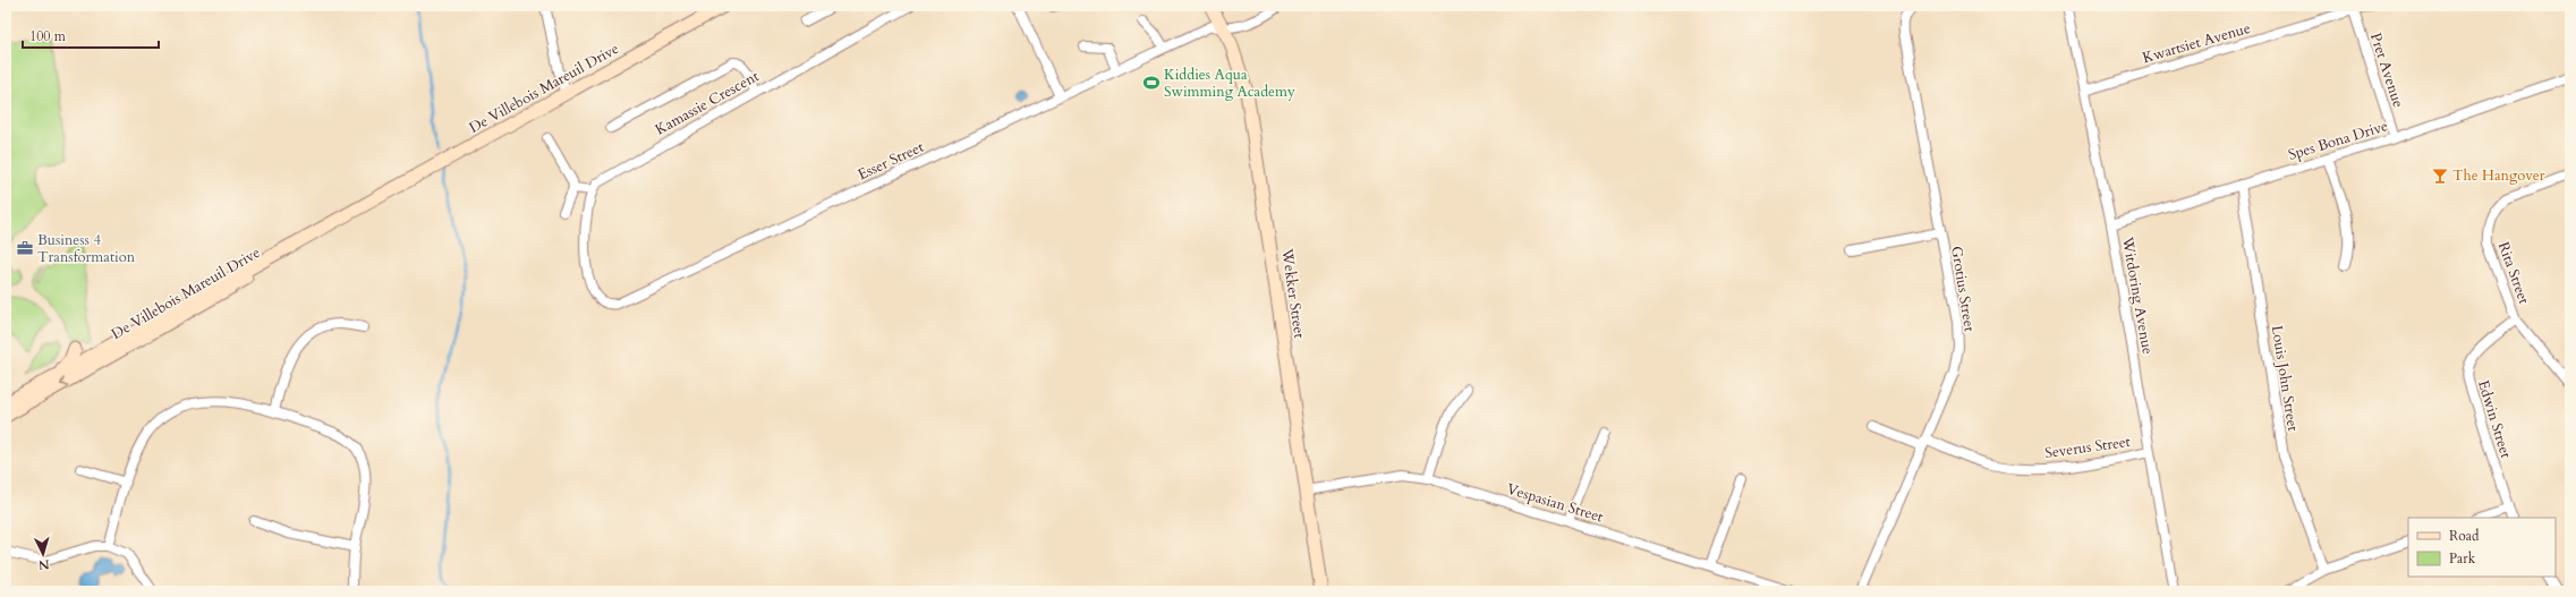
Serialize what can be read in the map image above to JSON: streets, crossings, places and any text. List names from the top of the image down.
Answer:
{
  "streets": {
    "main road": ["De Villebois Mareuil Drive", "Wekker Street"],
    "street": [
      "Kwartsiet Avenue",
      "Pret Avenue",
      "Kamassie Crescent",
      "Spes Bona Drive",
      "Esser Street",
      "Rita Street",
      "Grotius Street",
      "Witdoring Avenue",
      "Louis John Street",
      "Edwin Street",
      "Severus Street",
      "Vespasian Street"
    ]
  },
  "crossings": [
    ["Kwartsiet Avenue", "Pret Avenue"],
    ["Kwartsiet Avenue", "Witdoring Avenue"],
    ["Pret Avenue", "Spes Bona Drive"],
    ["Kamassie Crescent", "Esser Street"],
    ["Spes Bona Drive", "Witdoring Avenue"],
    ["Spes Bona Drive", "Louis John Street"],
    ["Esser Street", "Wekker Street"],
    ["Rita Street", "Edwin Street"],
    ["Grotius Street", "Severus Street"],
    ["Wekker Street", "Vespasian Street"],
    ["Witdoring Avenue", "Severus Street"]
  ],
  "places": {
    "sports": ["Kiddies Aqua Swimming Academy"],
    "bar": ["The Hangover"],
    "office": ["Business 4 Transformation"]
  },
  "legend": ["Road", "Park"],
  "scale_bar": "100 m",
  "north": "bottom"
}
